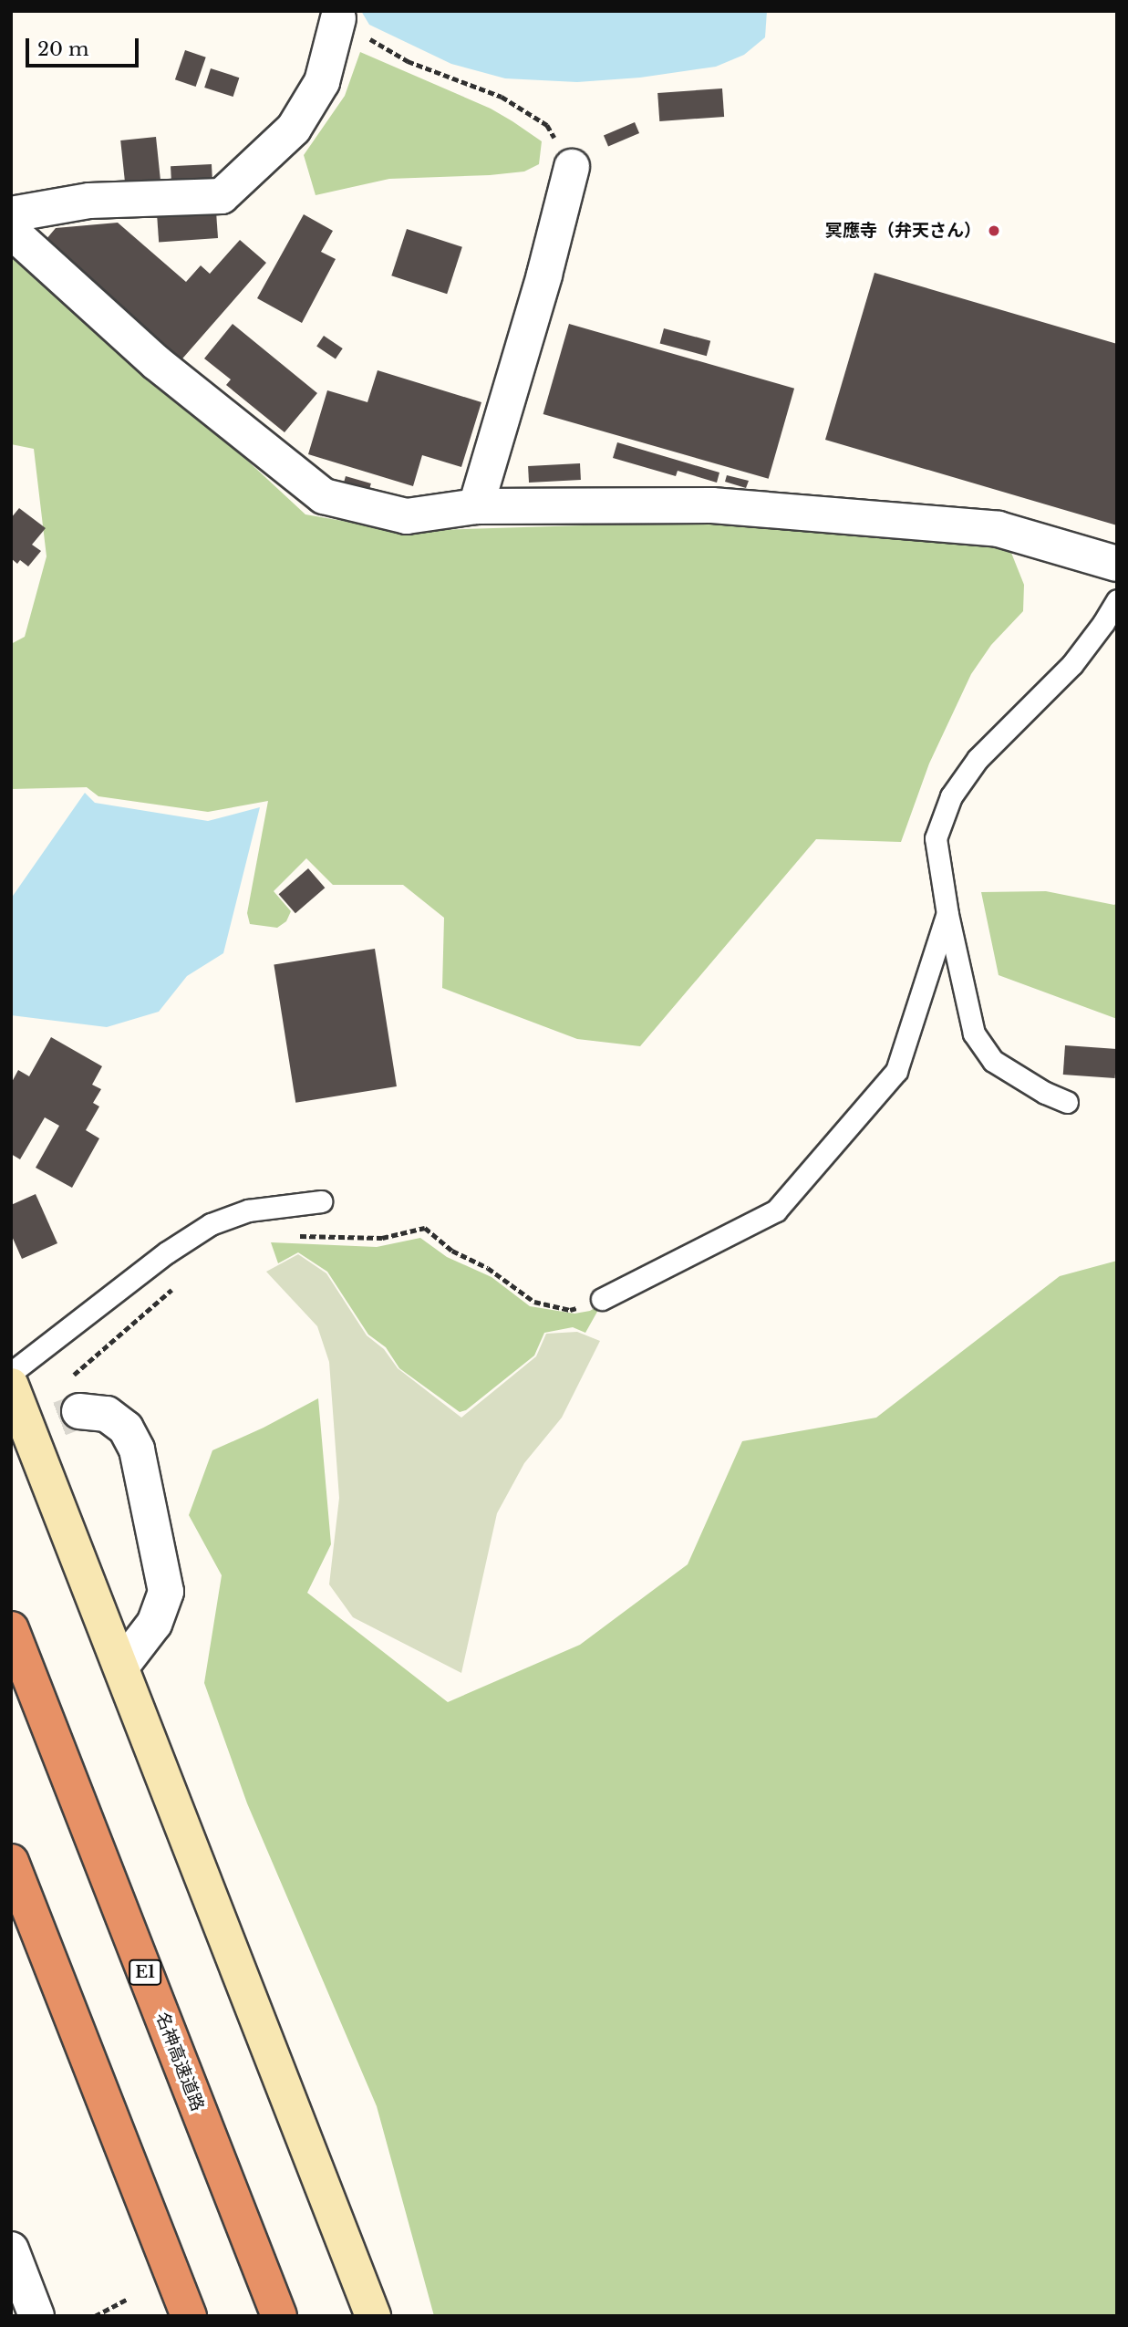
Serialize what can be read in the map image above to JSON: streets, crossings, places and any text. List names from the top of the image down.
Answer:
{
  "streets": {
    "highway": ["E1", "名神高速道路"]
  },
  "places": ["冥應寺（弁天さん）"],
  "scale_bar": "20 m"
}
